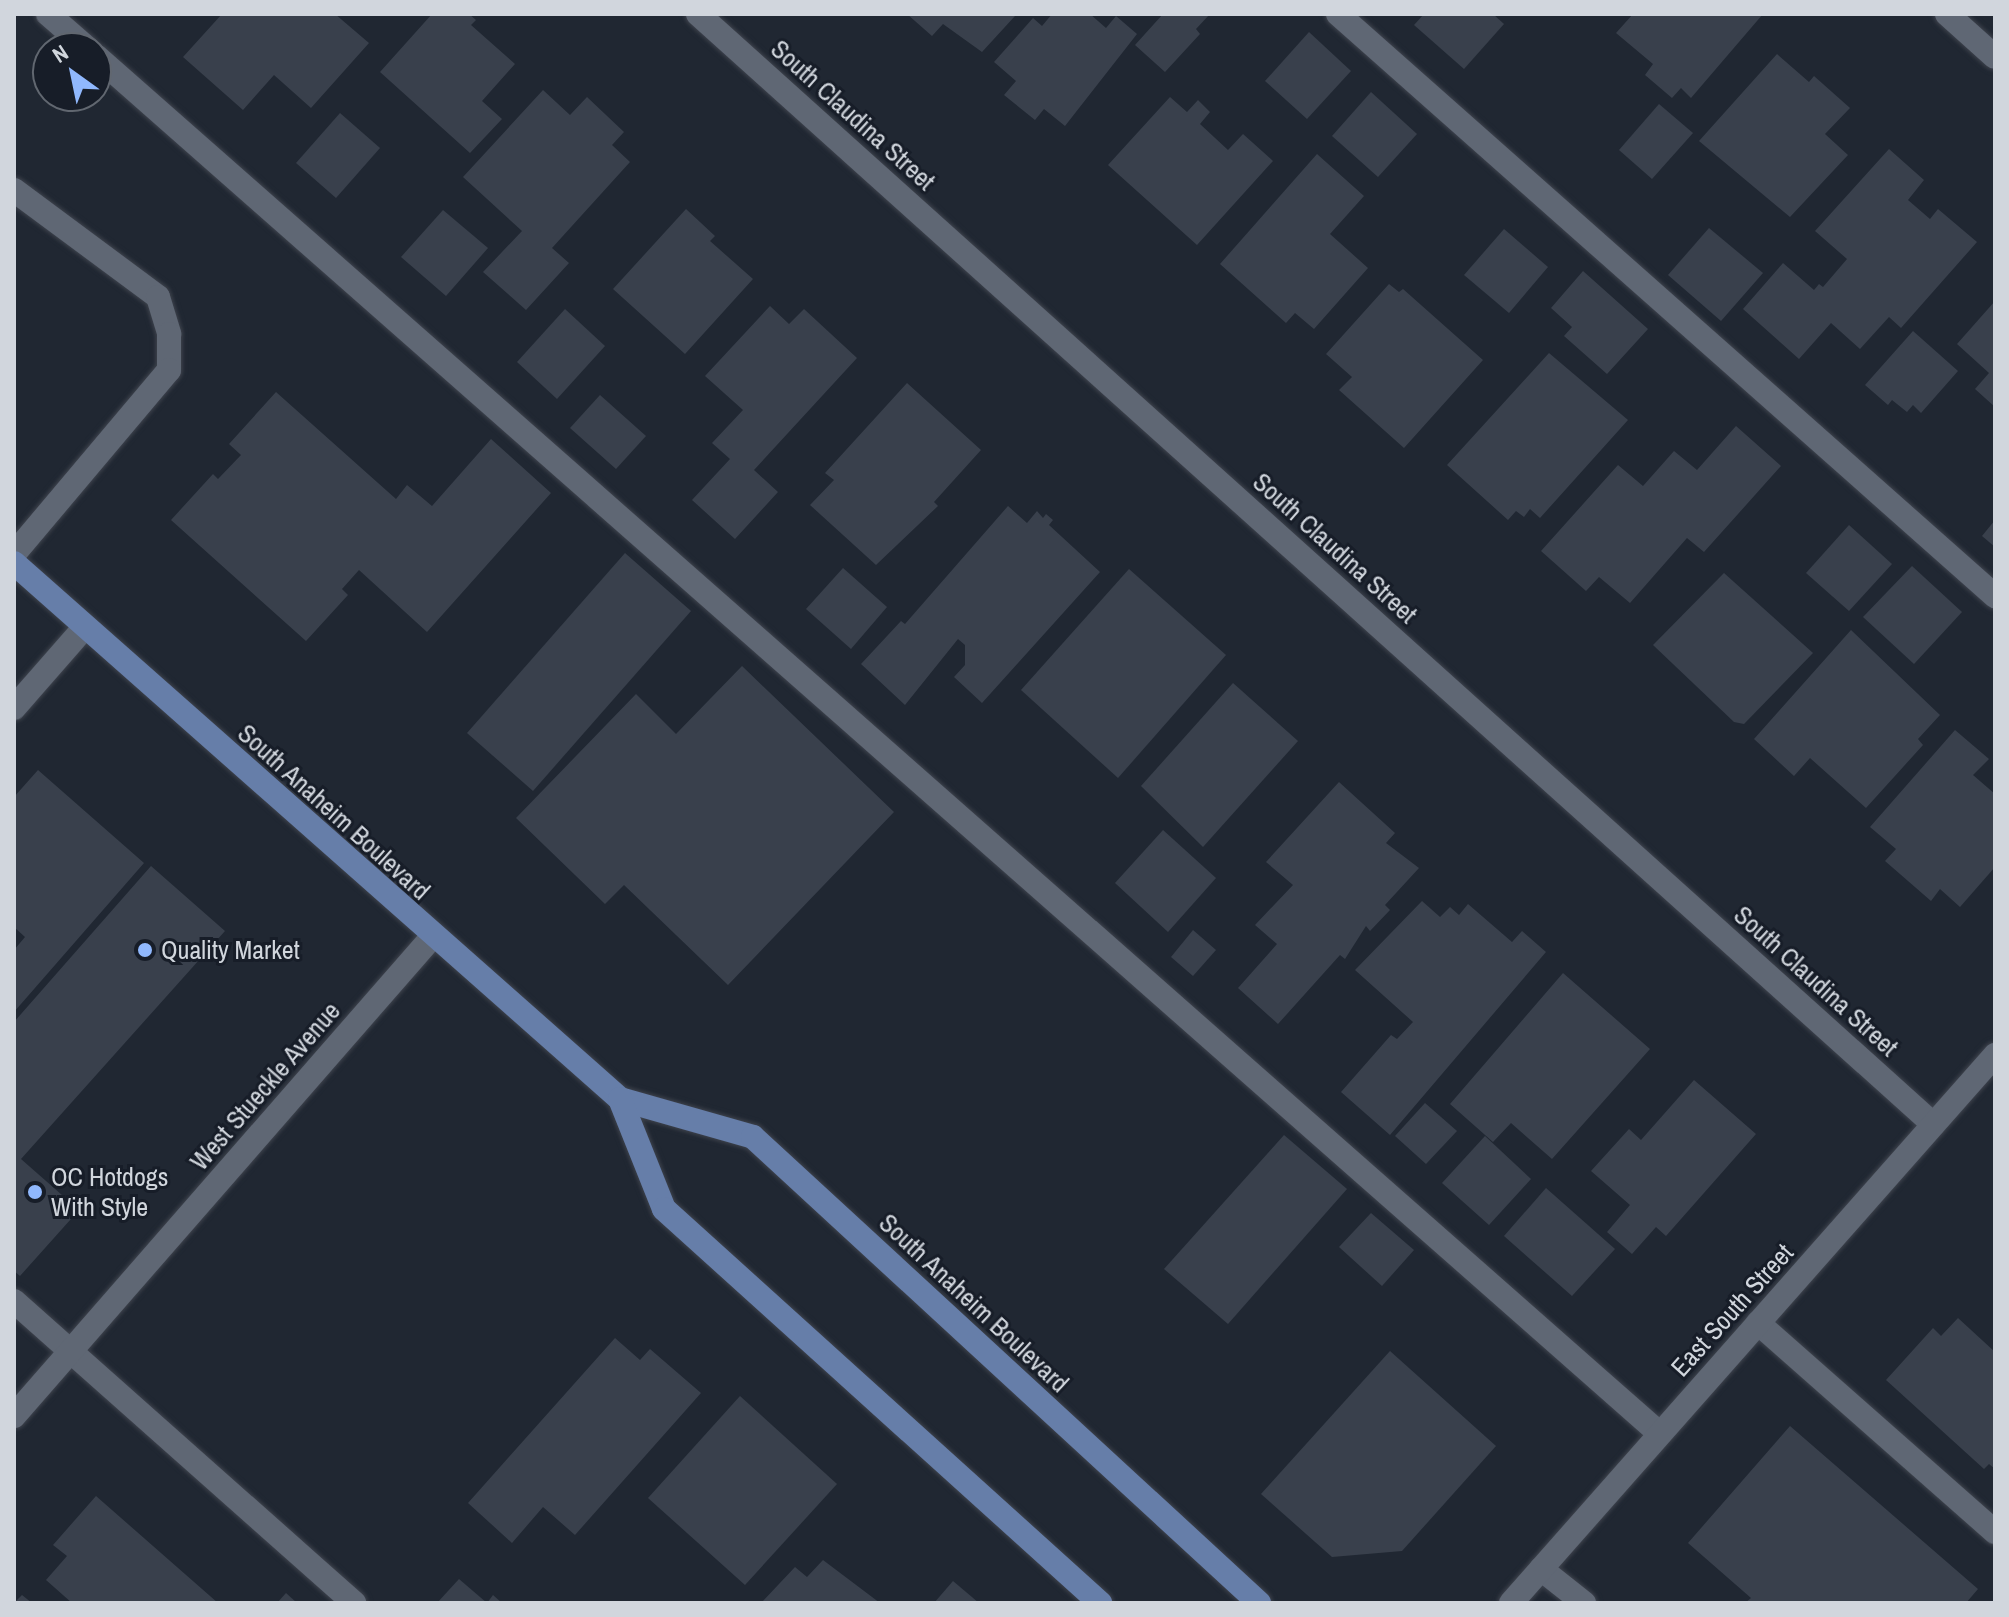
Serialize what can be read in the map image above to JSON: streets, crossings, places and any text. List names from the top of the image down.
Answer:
{
  "streets": {
    "main road": ["South Anaheim Boulevard"],
    "street": ["South Claudina Street", "West Stueckle Avenue", "East South Street"]
  },
  "crossings": [
    ["South Claudina Street", "East South Street"],
    ["South Anaheim Boulevard", "West Stueckle Avenue"]
  ],
  "places": ["Quality Market", "OC Hotdogs With Style"],
  "north": "top left"
}
